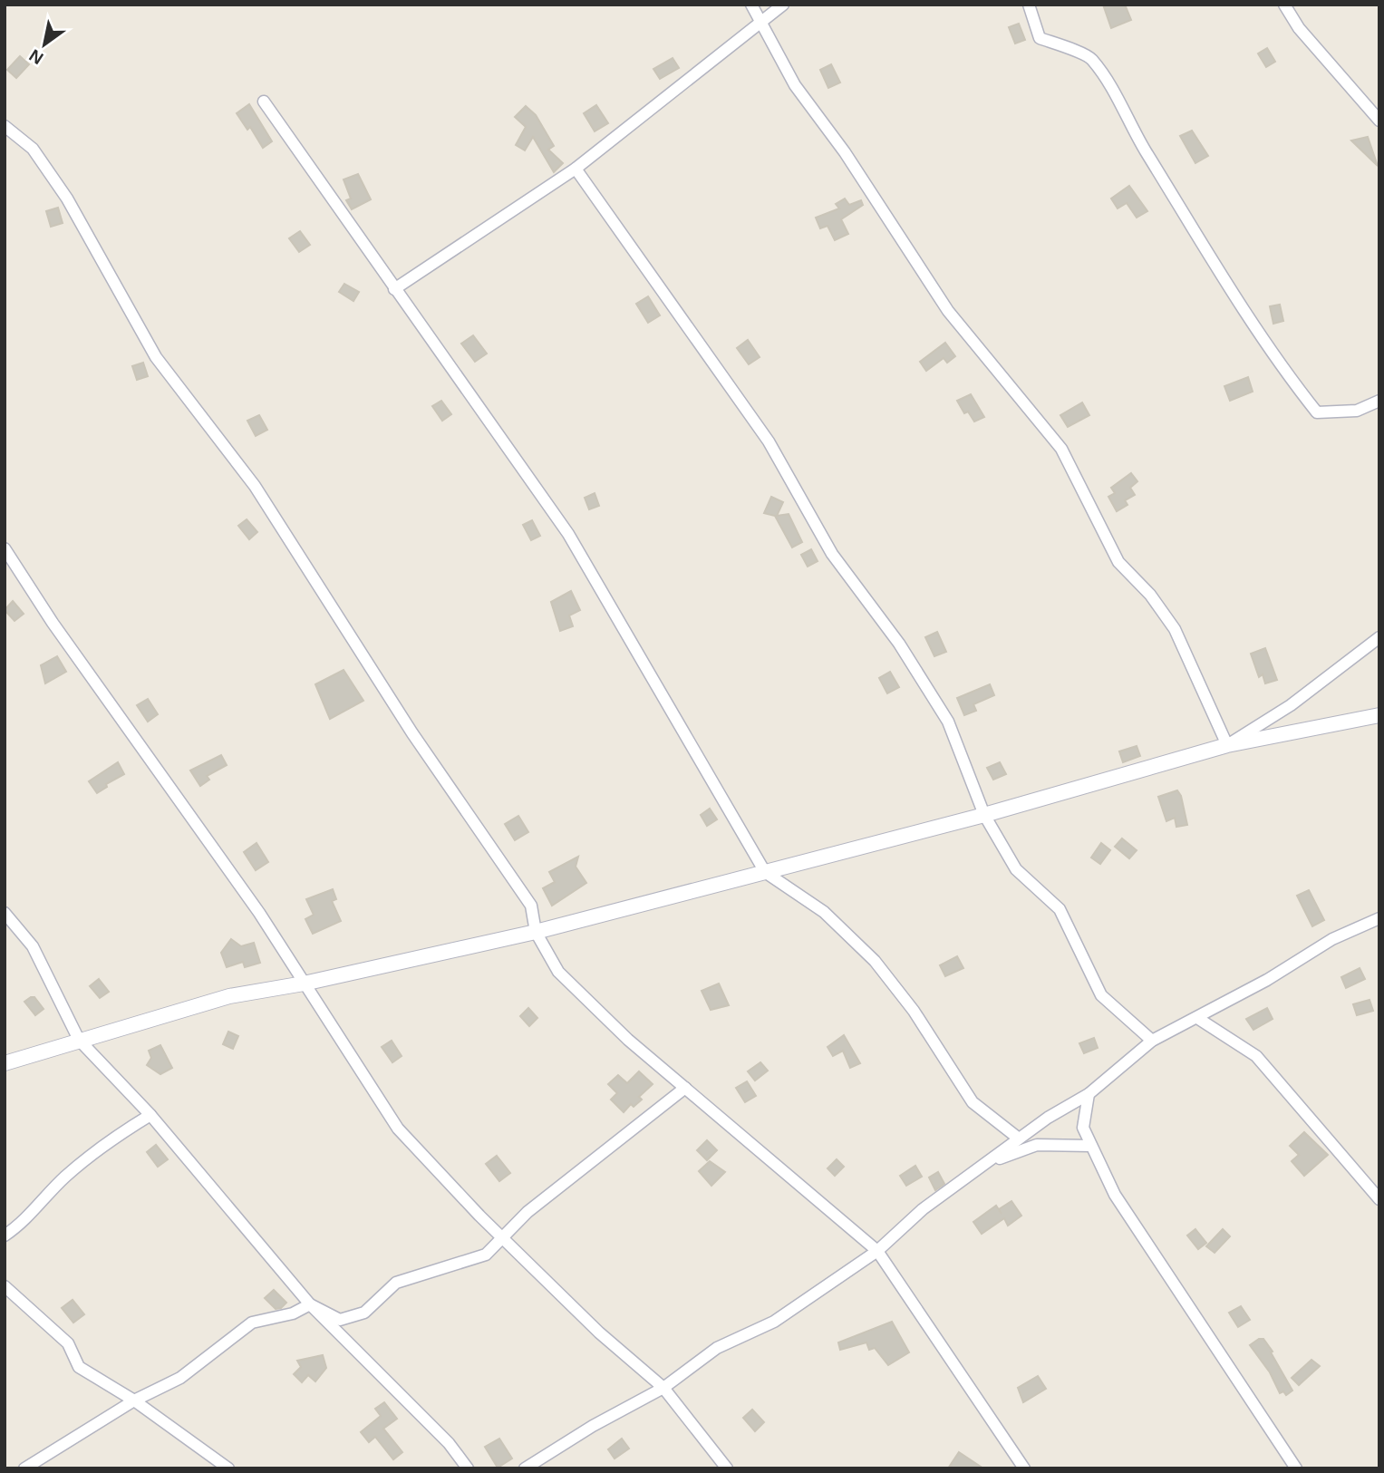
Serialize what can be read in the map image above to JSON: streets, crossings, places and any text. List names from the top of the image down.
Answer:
{
  "north": "bottom left"
}
